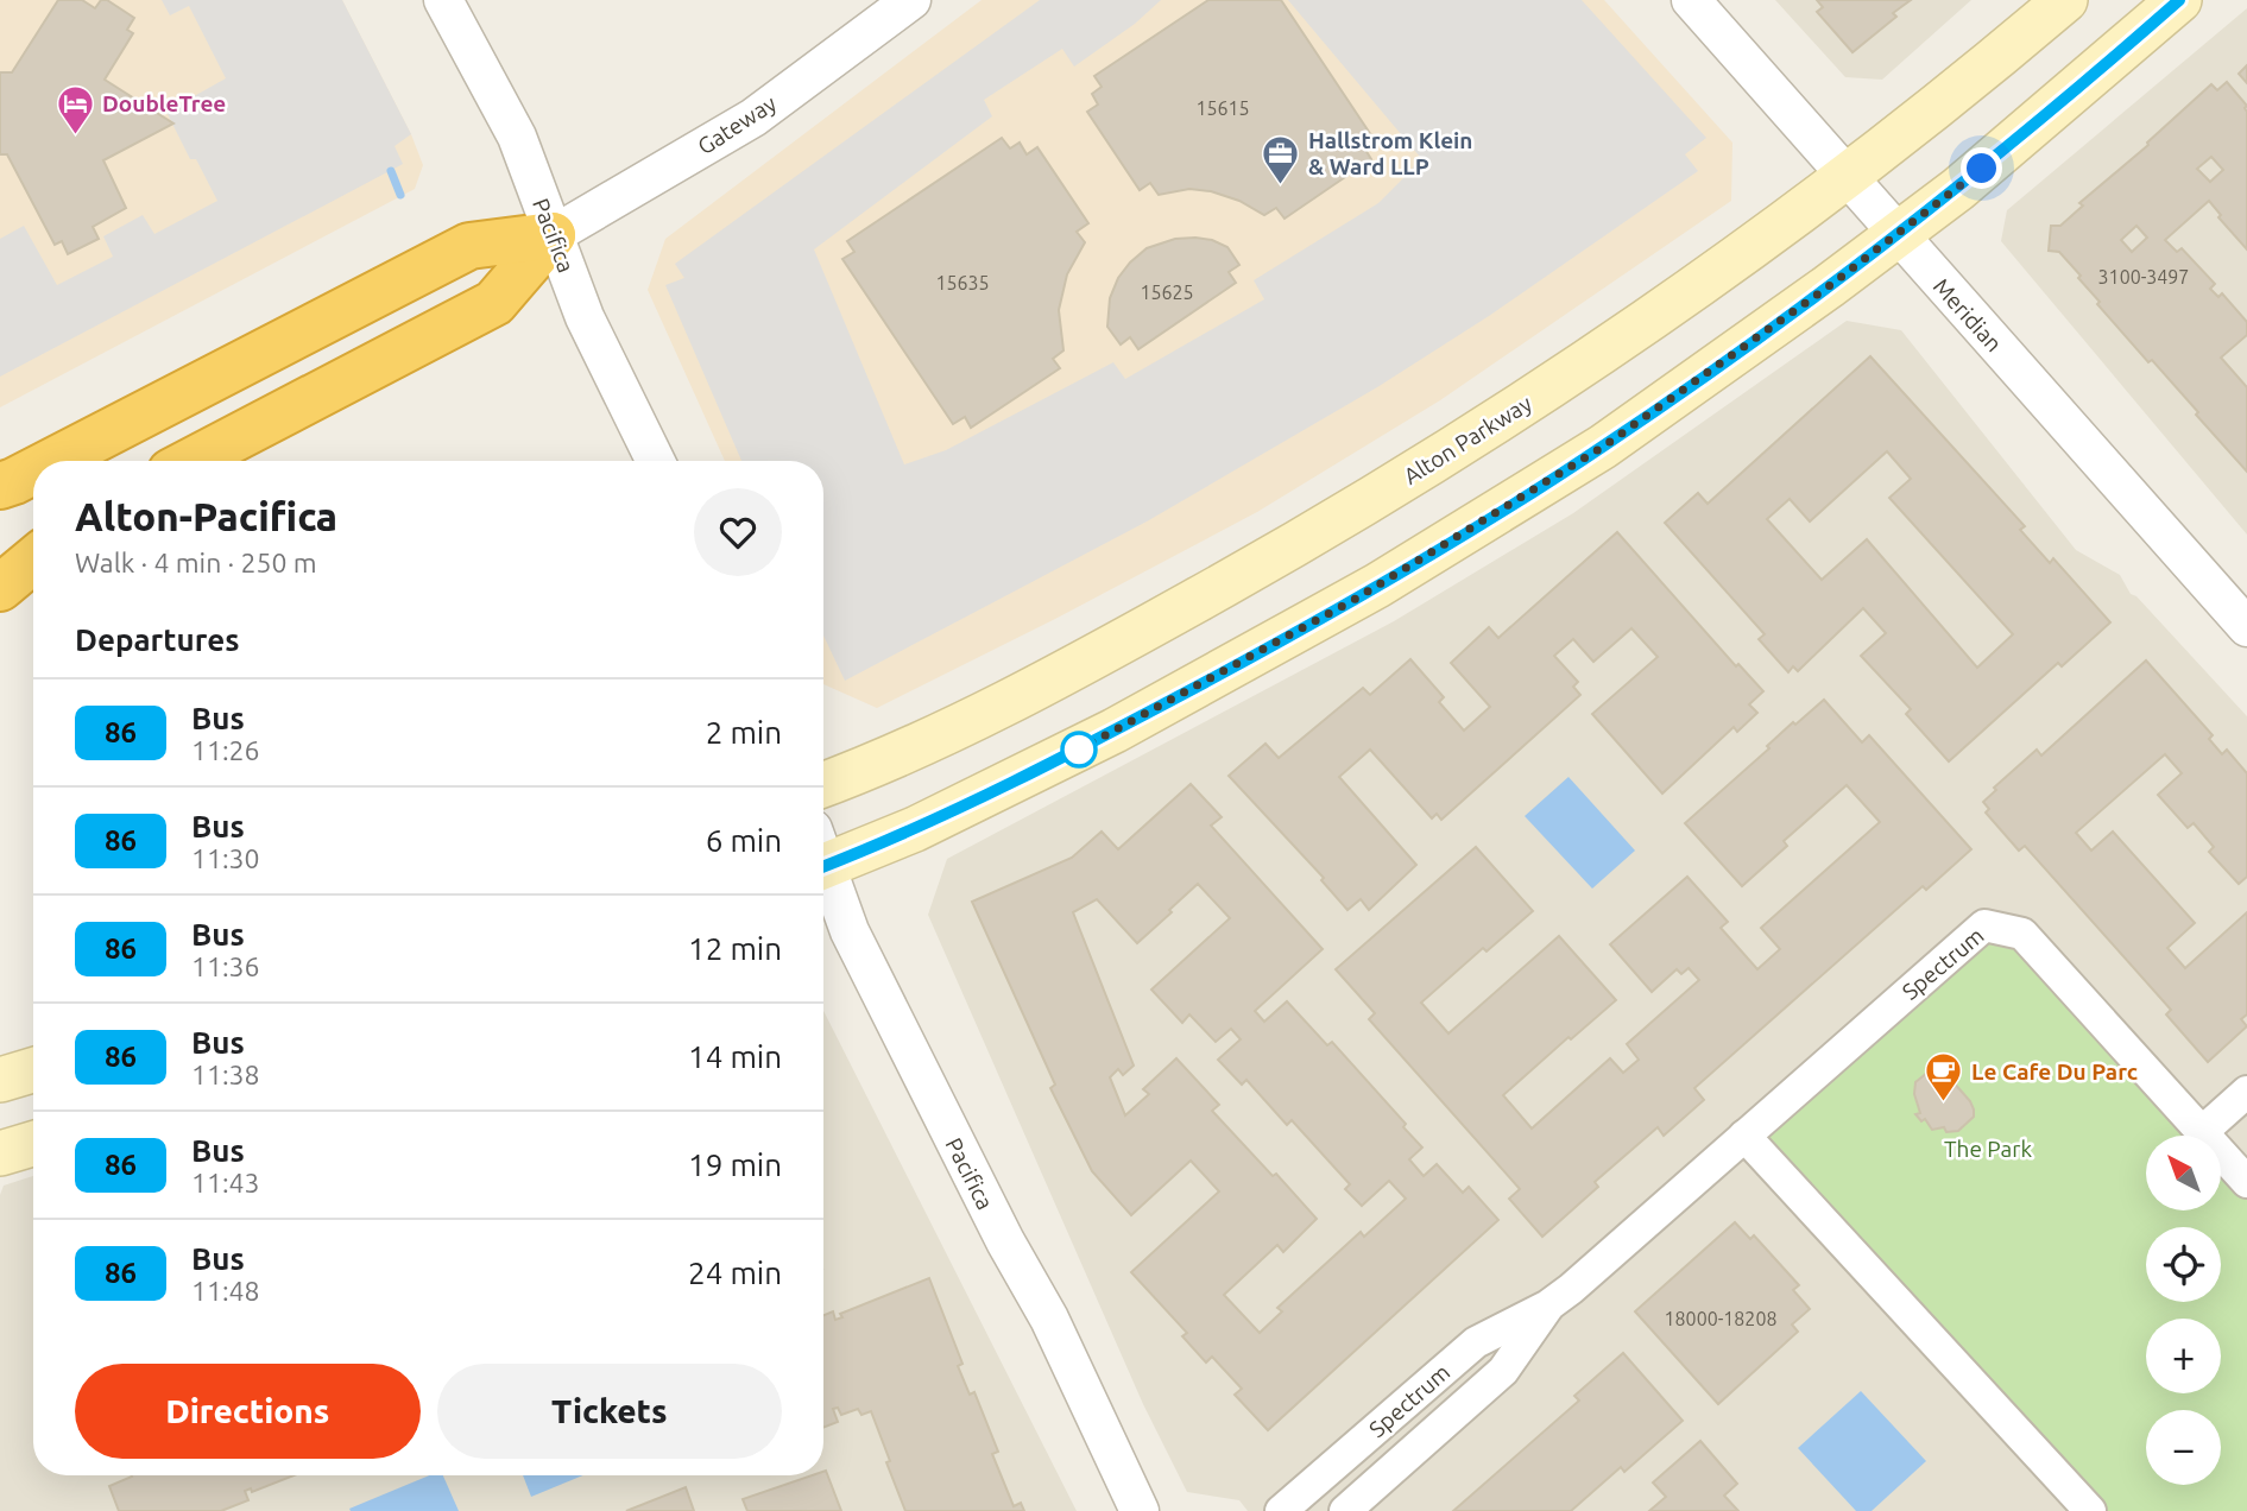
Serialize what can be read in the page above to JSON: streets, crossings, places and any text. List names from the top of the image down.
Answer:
{
  "streets": {
    "main road": ["Alton Parkway"],
    "street": [
      "Gateway",
      "Pacifica",
      "Meridian",
      "Spectrum"
    ]
  },
  "crossings": [
    ["Gateway", "Pacifica"],
    ["Meridian", "Alton Parkway"]
  ],
  "parks": ["The Park"],
  "places": {
    "hotel": ["DoubleTree"],
    "office": ["Hallstrom Klein & Ward LLP"],
    "cafe": ["Le Cafe Du Parc"]
  },
  "lines": ["bus line 86"],
  "house_numbers": [
    "15615",
    "3100-3497",
    "15635",
    "15625",
    "18000-18208"
  ],
  "north": "top left",
  "page": {
    "heading": [
      ["Alton-Pacifica", "Walk · 4 min · 250 m"],
      "Departures"
    ],
    "list": [
      {
        "mark": "86",
        "name": "Bus",
        "note": "11:26",
        "value": "2 min"
      },
      {
        "mark": "86",
        "name": "Bus",
        "note": "11:30",
        "value": "6 min"
      },
      {
        "mark": "86",
        "name": "Bus",
        "note": "11:36",
        "value": "12 min"
      },
      {
        "mark": "86",
        "name": "Bus",
        "note": "11:38",
        "value": "14 min"
      },
      {
        "mark": "86",
        "name": "Bus",
        "note": "11:43",
        "value": "19 min"
      },
      {
        "mark": "86",
        "name": "Bus",
        "note": "11:48",
        "value": "24 min"
      }
    ],
    "map_buttons": ["+", "−"],
    "buttons": ["Directions", "Tickets"]
  }
}
